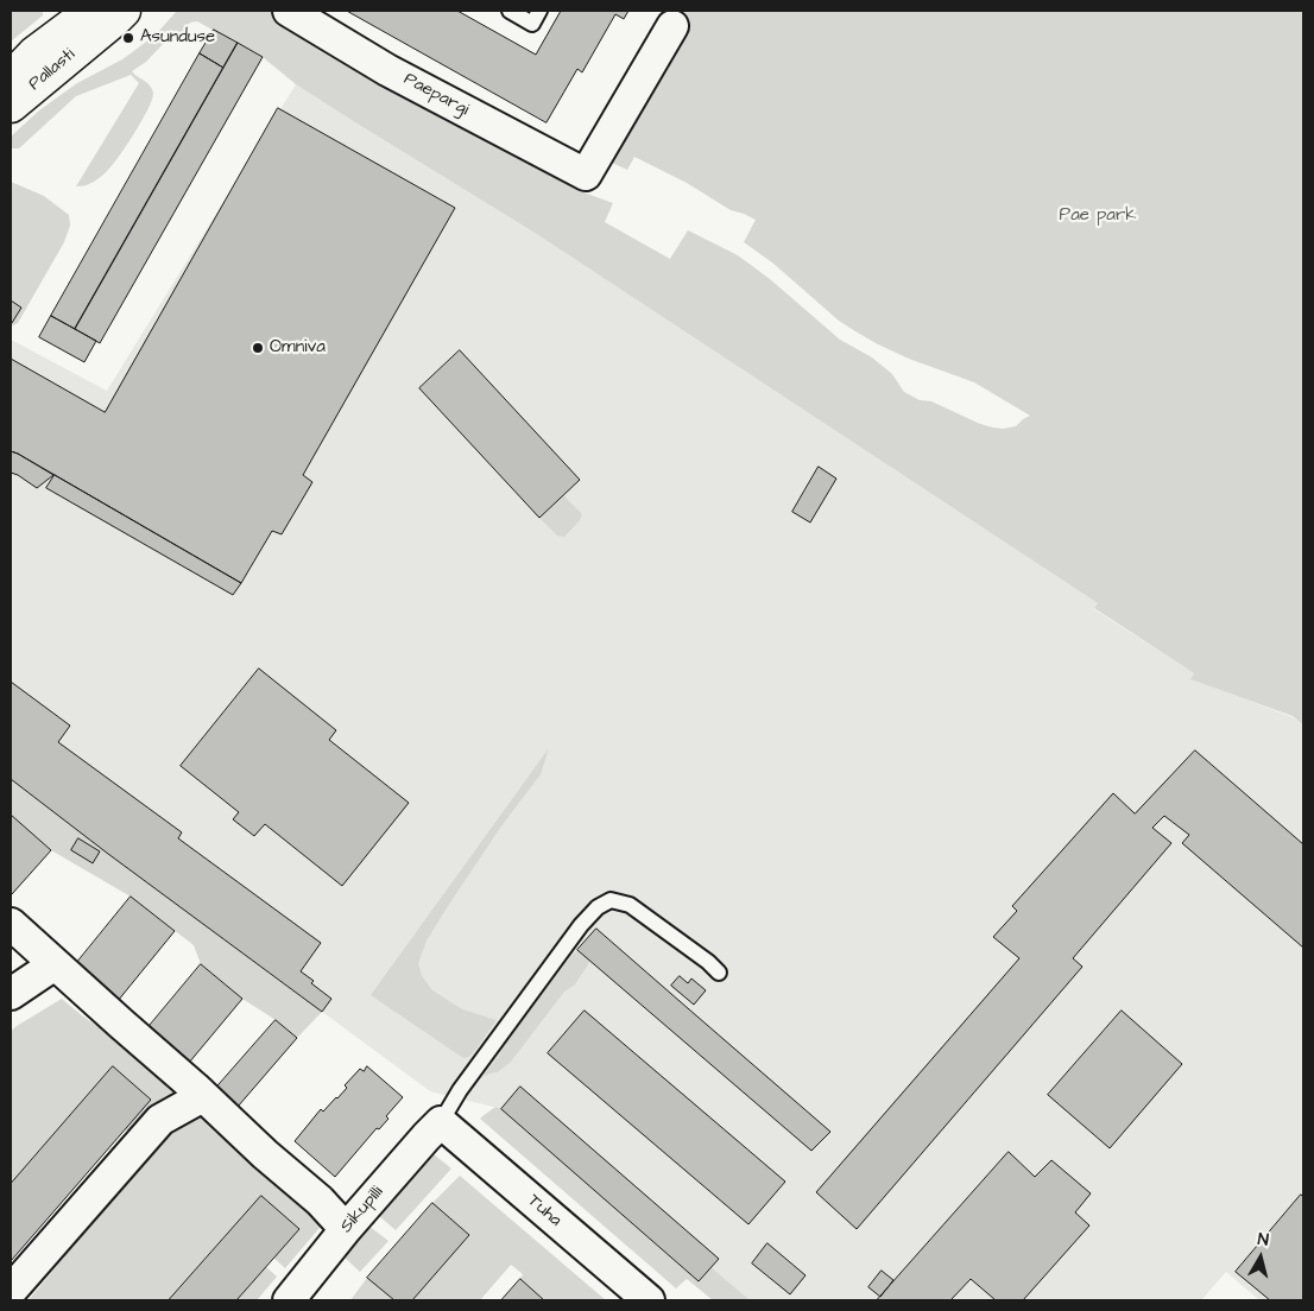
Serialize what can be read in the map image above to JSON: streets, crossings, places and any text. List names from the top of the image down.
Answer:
{
  "streets": {
    "street": [
      "Pallasti",
      "Paepargi",
      "Sikupilli",
      "Tuha"
    ]
  },
  "crossings": [
    ["Sikupilli", "Tuha"]
  ],
  "parks": ["Pae park"],
  "places": ["Asunduse", "Omniva"],
  "north": "top"
}
